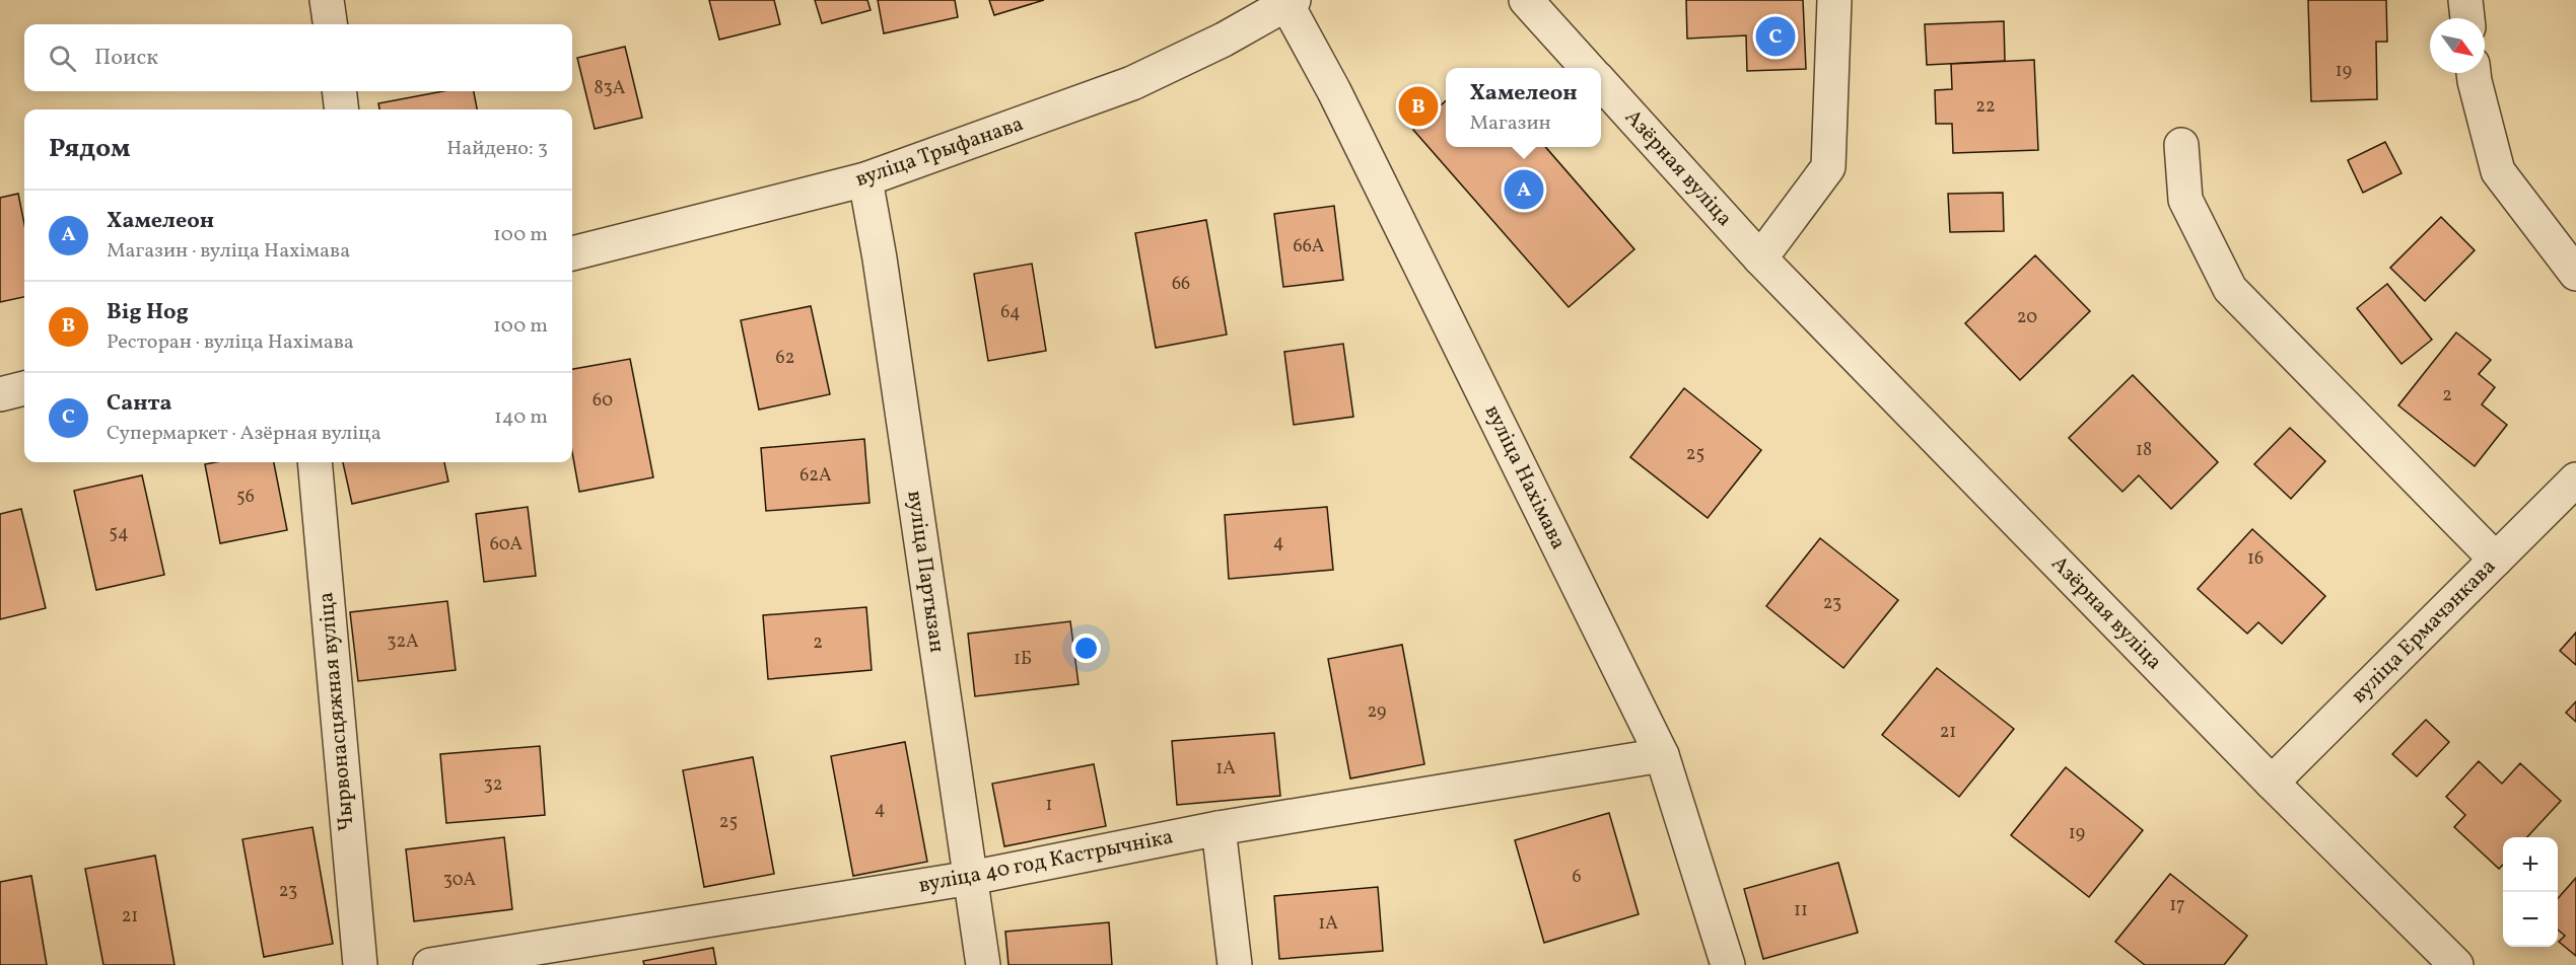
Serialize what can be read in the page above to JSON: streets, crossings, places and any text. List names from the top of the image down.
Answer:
{
  "streets": {
    "street": [
      "вуліца Трыфанава",
      "Азёрная вуліца",
      "вуліца Нахімава",
      "вуліца Партызан",
      "вуліца Ермачэнкава",
      "Чырвонасцяжная вуліца",
      "вуліца 40 год Кастрычніка"
    ]
  },
  "crossings": [
    ["вуліца Трыфанава", "вуліца Нахімава"],
    ["вуліца Трыфанава", "вуліца Партызан"],
    ["Азёрная вуліца", "вуліца Ермачэнкава"],
    ["вуліца Нахімава", "вуліца 40 год Кастрычніка"],
    ["вуліца Партызан", "вуліца 40 год Кастрычніка"]
  ],
  "house_numbers": [
    "19",
    "83А",
    "22",
    "66А",
    "66",
    "64",
    "20",
    "62",
    "2",
    "60",
    "18",
    "25",
    "62А",
    "56",
    "54",
    "4",
    "60А",
    "16",
    "23",
    "32А",
    "2",
    "1Б",
    "29",
    "21",
    "1А",
    "32",
    "1",
    "4",
    "25",
    "19",
    "6",
    "30А",
    "23",
    "17",
    "11",
    "21",
    "1А"
  ],
  "north": "bottom right",
  "page": {
    "pins": ["C", "B", "A"],
    "search": "Поиск",
    "popup": ["Хамелеон", "Магазин"],
    "heading": ["Рядом", "Найдено: 3"],
    "list": [
      {
        "mark": "A",
        "name": "Хамелеон",
        "note": "Магазин · вуліца Нахімава",
        "value": "100 m"
      },
      {
        "mark": "B",
        "name": "Big Hog",
        "note": "Ресторан · вуліца Нахімава",
        "value": "100 m"
      },
      {
        "mark": "C",
        "name": "Санта",
        "note": "Супермаркет · Азёрная вуліца",
        "value": "140 m"
      }
    ],
    "map_buttons": ["+", "−"]
  }
}
